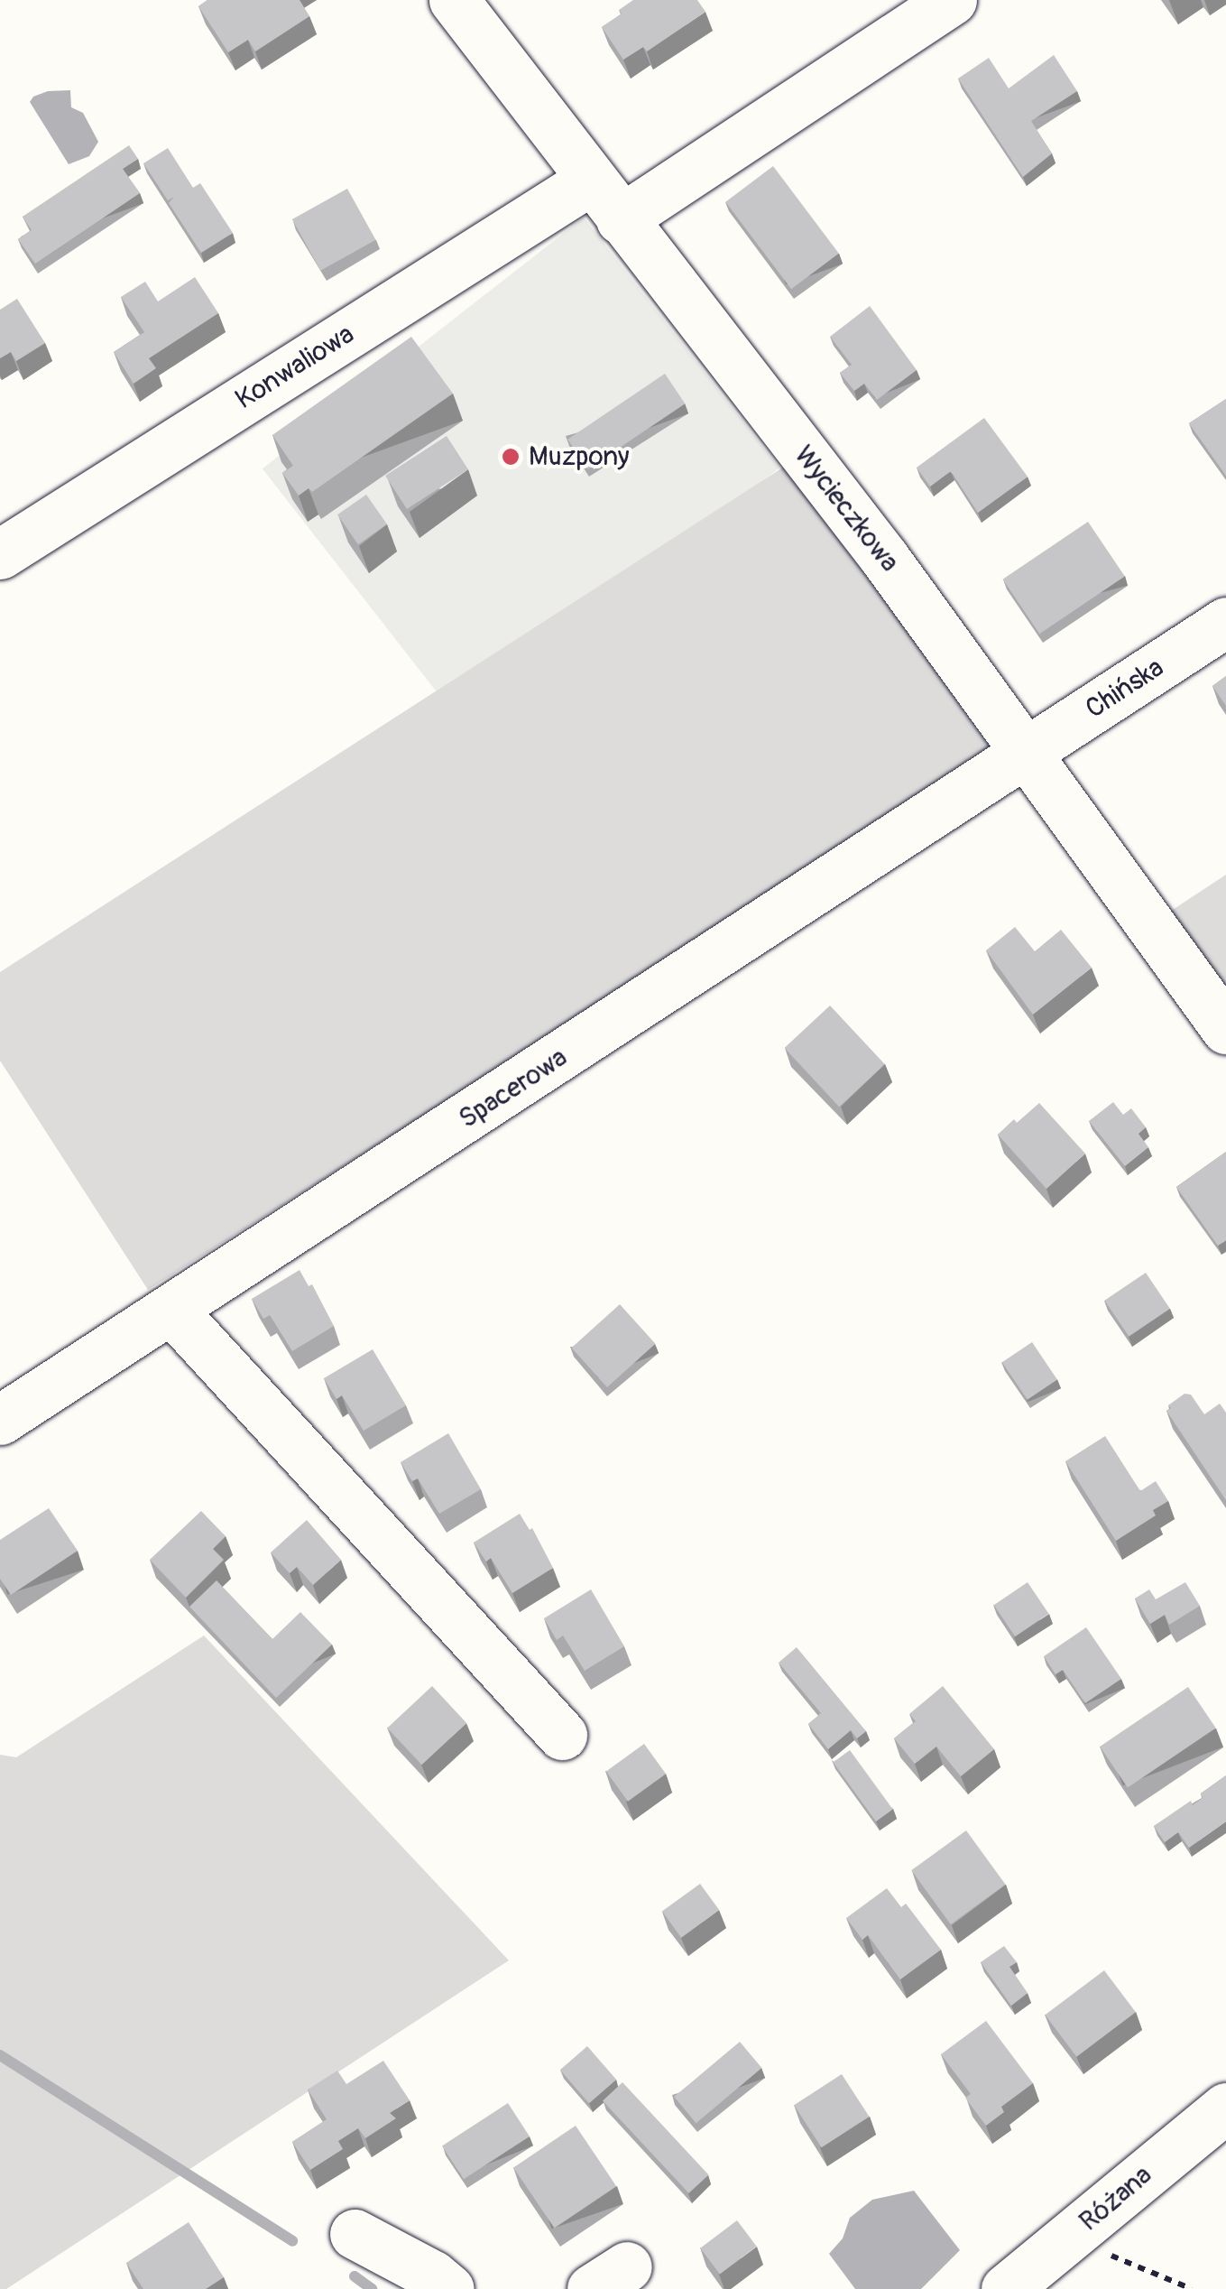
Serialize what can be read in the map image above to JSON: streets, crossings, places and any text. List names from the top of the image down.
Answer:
{
  "streets": {
    "street": [
      "Konwaliowa",
      "Wycieczkowa",
      "Chińska",
      "Spacerowa",
      "Różana"
    ]
  },
  "crossings": [
    ["Konwaliowa", "Wycieczkowa"],
    ["Wycieczkowa", "Chińska"],
    ["Wycieczkowa", "Spacerowa"],
    ["Chińska", "Spacerowa"]
  ],
  "places": ["Muzpony"]
}
